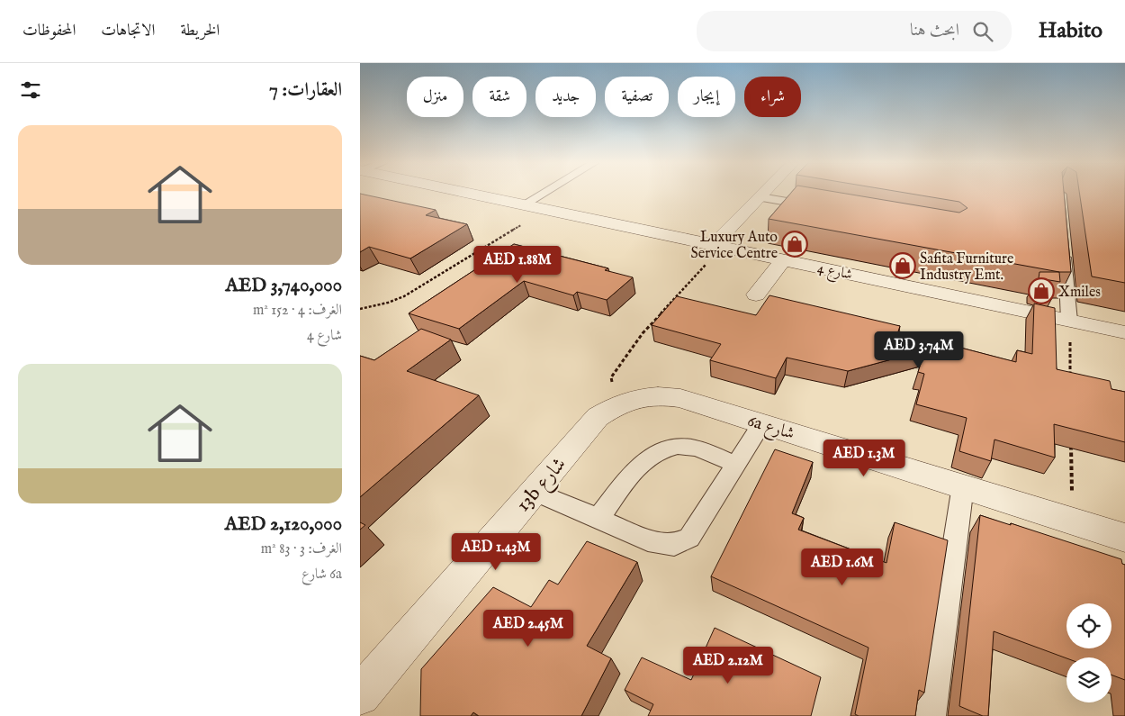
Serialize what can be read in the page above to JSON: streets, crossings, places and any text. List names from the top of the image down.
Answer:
{
  "streets": {
    "street": ["شارع 4", "6a شارع", "13b شارع"]
  },
  "crossings": [
    ["6a شارع", "13b شارع"]
  ],
  "places": {
    "shop": ["Luxury Auto Service Centre", "Safita Furniture Industry Emt.", "Xmiles"]
  },
  "page": {
    "header": "Habito",
    "search": "ابحث هنا",
    "nav": ["الخريطة", "الاتجاهات", "المحفوظات"],
    "heading": "العقارات: 7",
    "chip": [
      "شراء",
      "إيجار",
      "تصفية",
      "جديد",
      "شقة",
      "منزل"
    ],
    "list": [
      {
        "name": "AED 3,740,000",
        "note": "الغرف: 4 · 152 m² · شارع 4"
      },
      {
        "name": "AED 2,120,000",
        "note": "الغرف: 3 · 83 m² · 6a شارع"
      }
    ],
    "price": [
      "AED 1.88M",
      "AED 3.74M",
      "AED 1.3M",
      "AED 1.43M",
      "AED 1.6M",
      "AED 2.45M",
      "AED 2.12M"
    ]
  }
}
